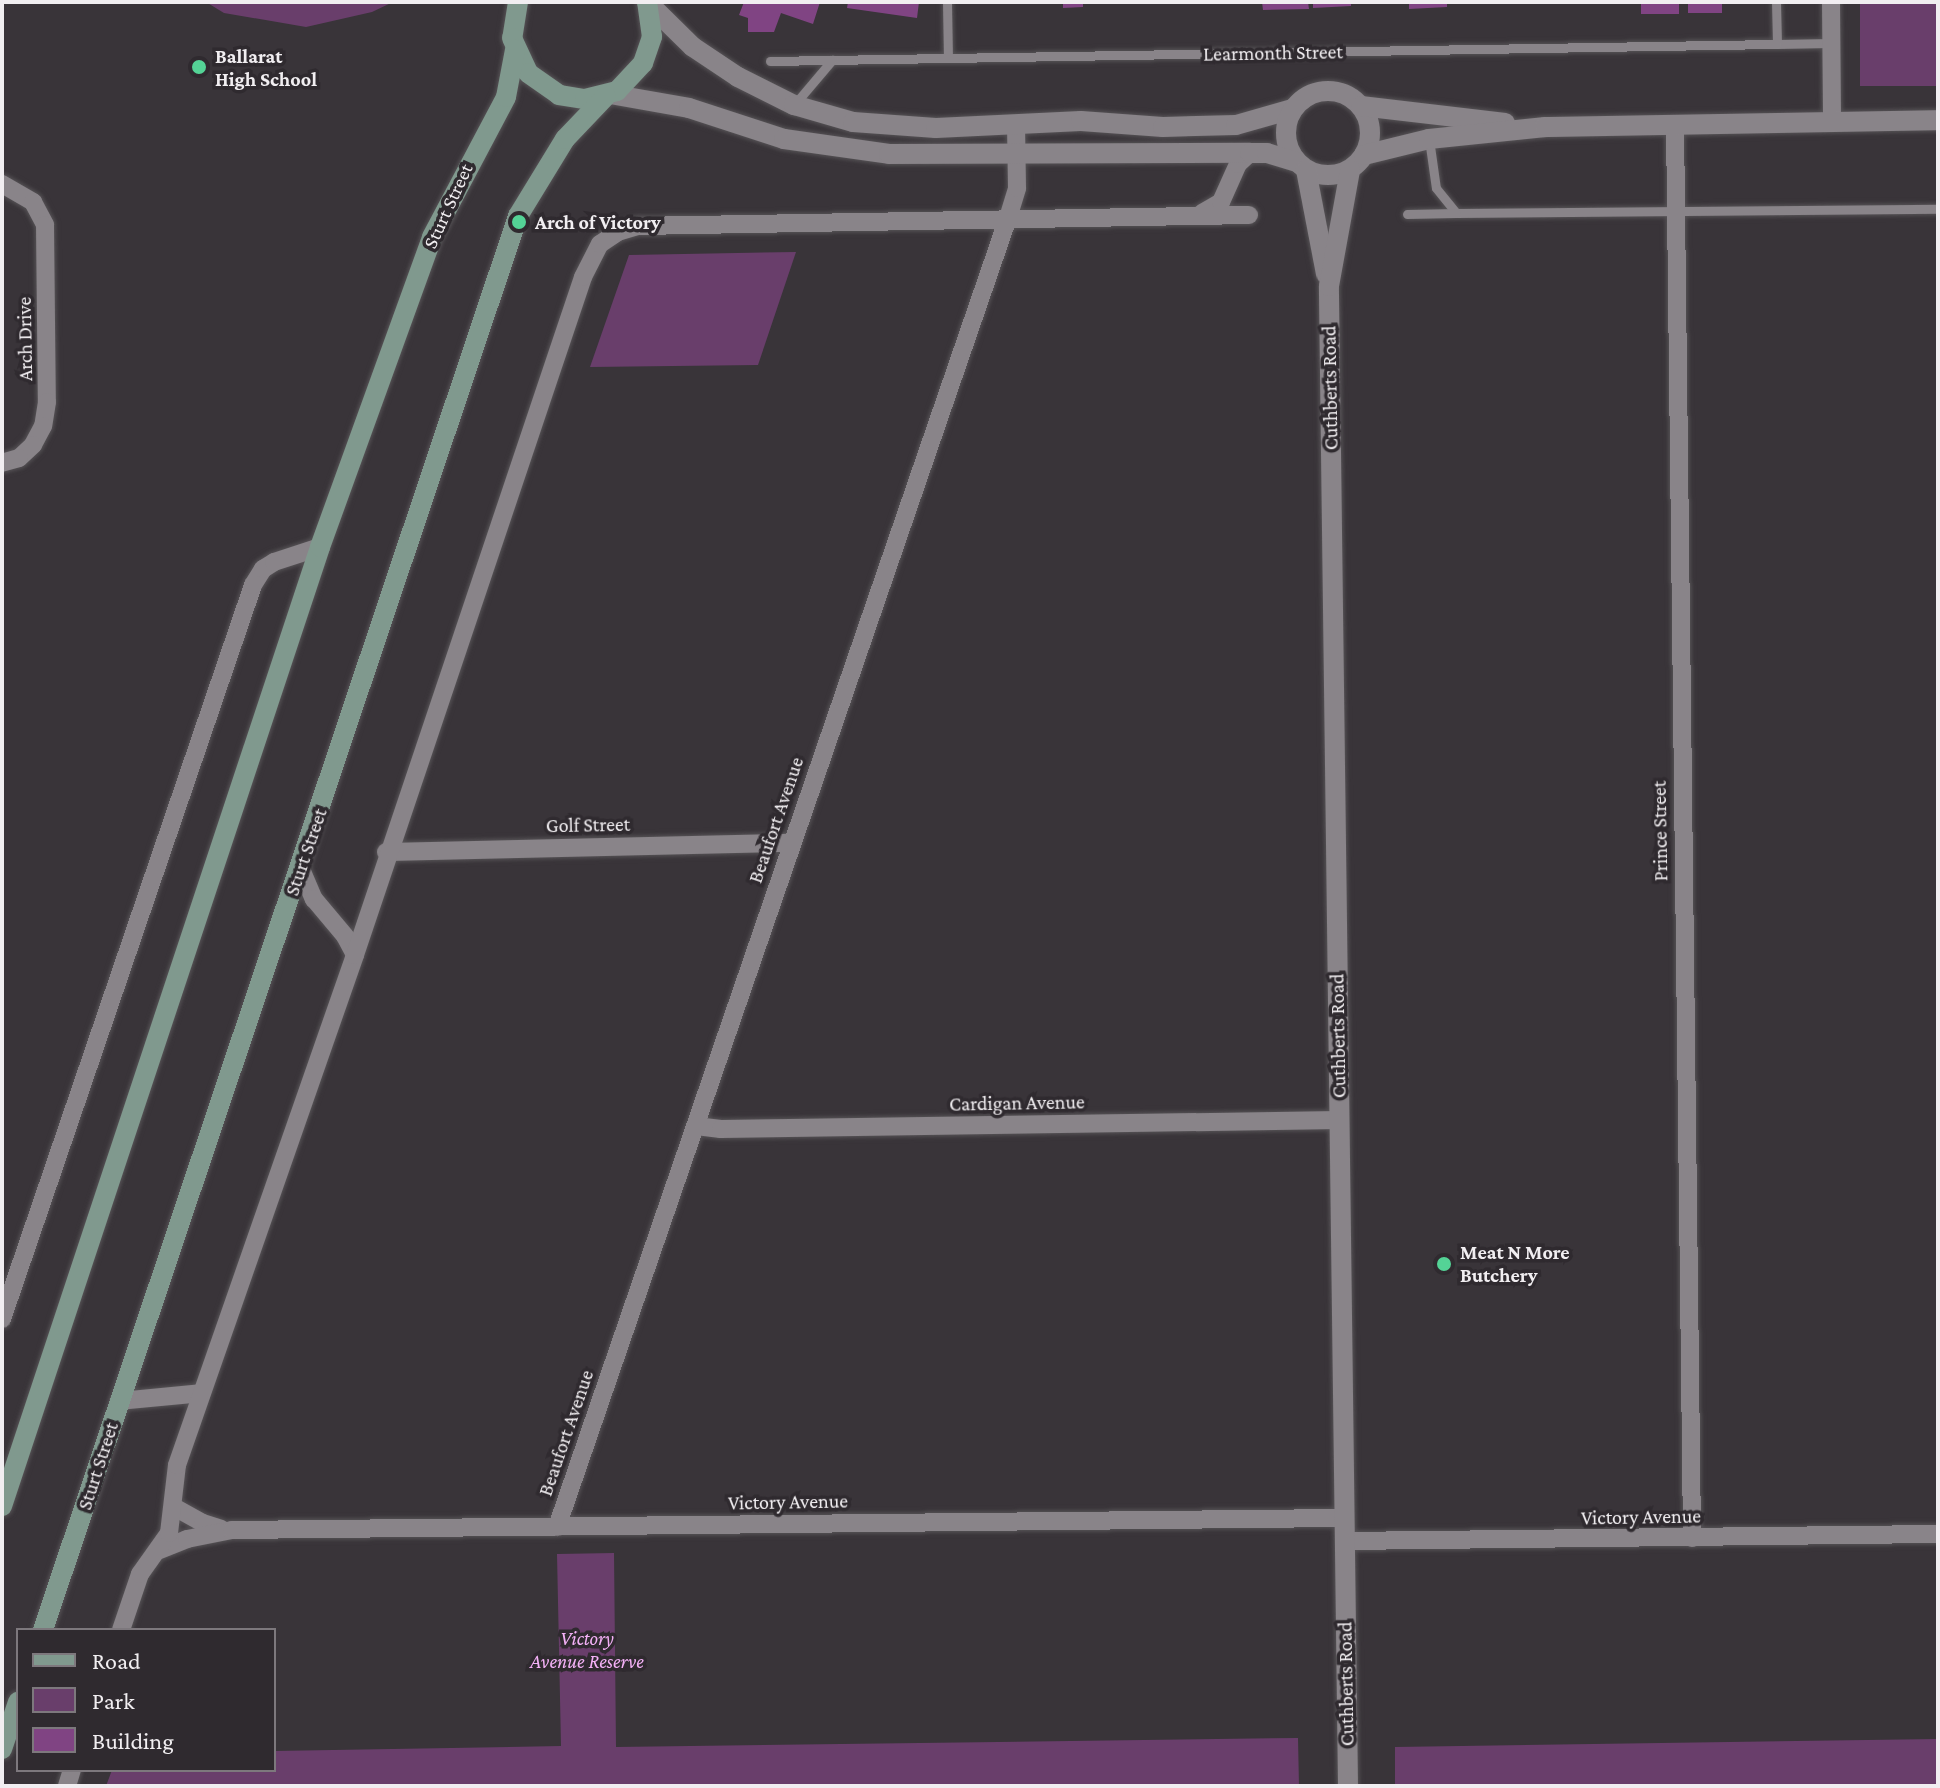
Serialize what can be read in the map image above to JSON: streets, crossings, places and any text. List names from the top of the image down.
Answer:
{
  "streets": {
    "main road": ["Sturt Street"],
    "street": [
      "Arch Drive",
      "Cuthberts Road",
      "Beaufort Avenue",
      "Golf Street",
      "Prince Street",
      "Cardigan Avenue",
      "Victory Avenue"
    ],
    "lane": ["Learmonth Street"]
  },
  "crossings": [
    ["Cuthberts Road", "Cardigan Avenue"],
    ["Cuthberts Road", "Victory Avenue"],
    ["Beaufort Avenue", "Golf Street"],
    ["Beaufort Avenue", "Cardigan Avenue"],
    ["Beaufort Avenue", "Victory Avenue"],
    ["Prince Street", "Victory Avenue"]
  ],
  "parks": ["Victory Avenue Reserve"],
  "places": ["Ballarat High School", "Arch of Victory", "Meat N More Butchery"],
  "legend": ["Road", "Park", "Building"]
}
